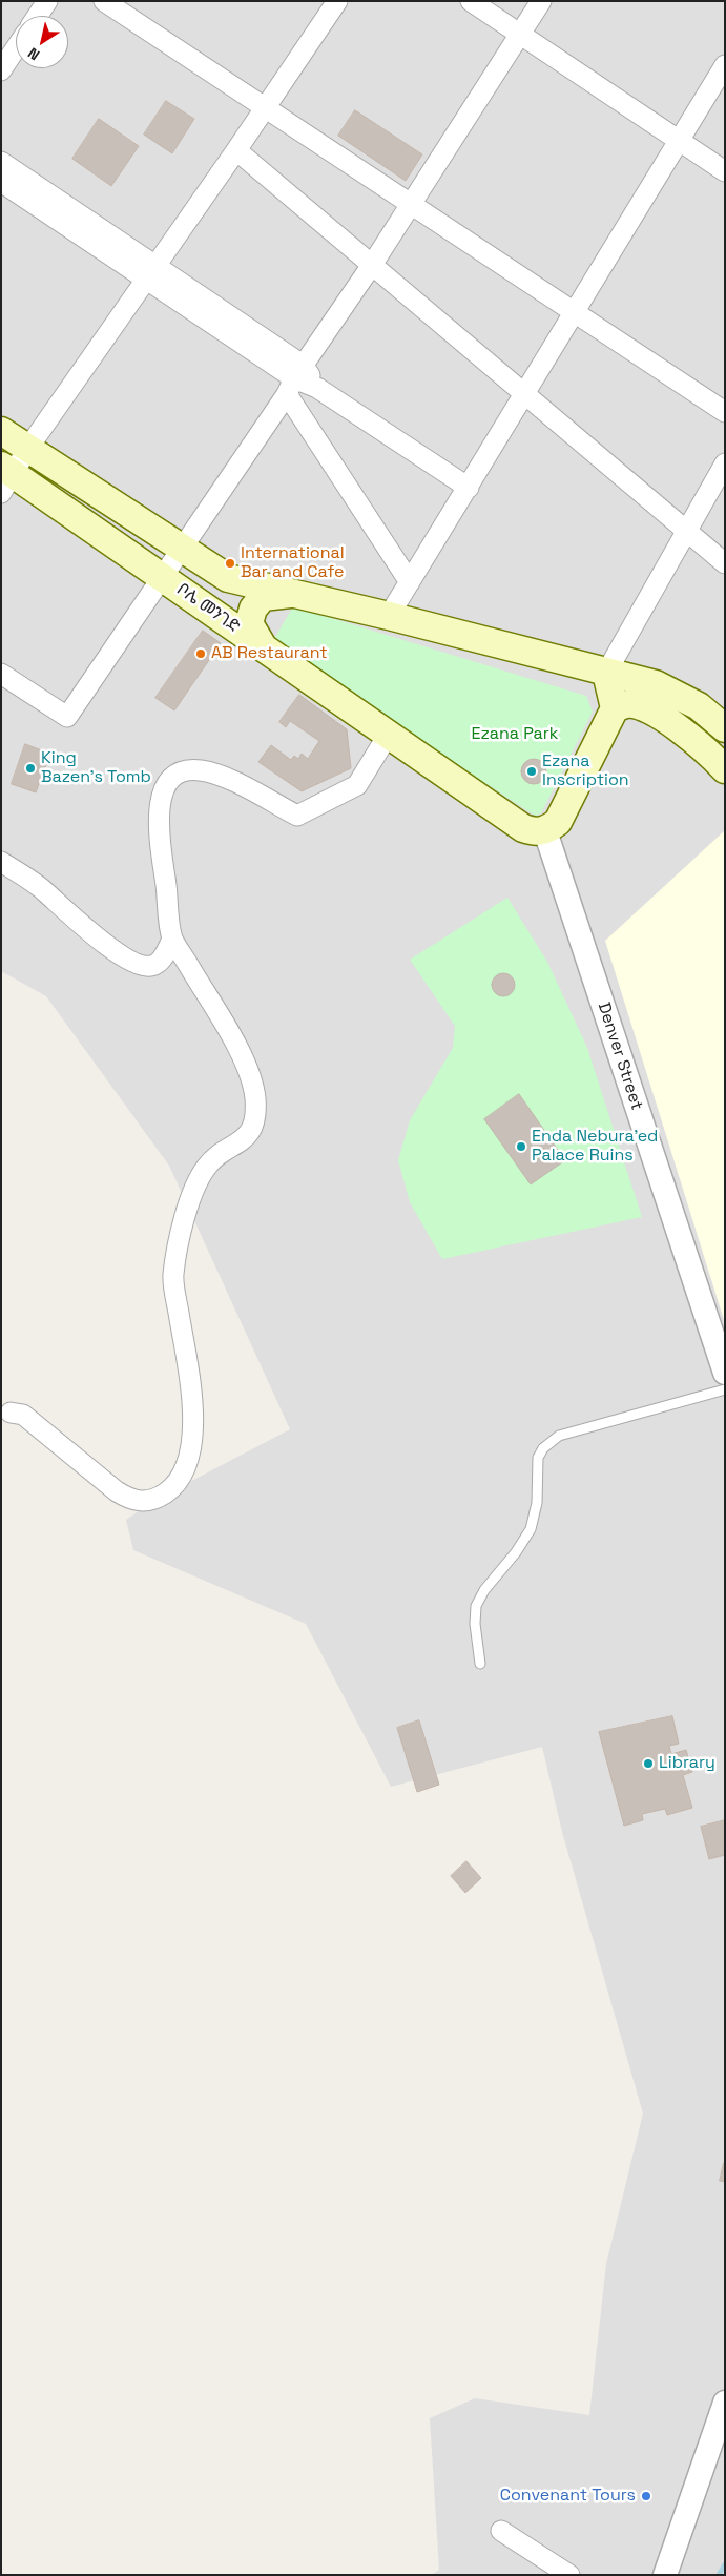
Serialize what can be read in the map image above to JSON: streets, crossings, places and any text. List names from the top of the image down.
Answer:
{
  "streets": {
    "main road": ["ቦሌ መንገድ"],
    "street": ["Denver Street"]
  },
  "crossings": [
    ["ቦሌ መንገድ", "Denver Street"]
  ],
  "parks": ["Ezana Park"],
  "places": [
    "International Bar and Cafe",
    "AB Restaurant",
    "King Bazen's Tomb",
    "Ezana Inscription",
    "Enda Nebura'ed Palace Ruins",
    "Library",
    "Convenant Tours"
  ],
  "north": "bottom left"
}
